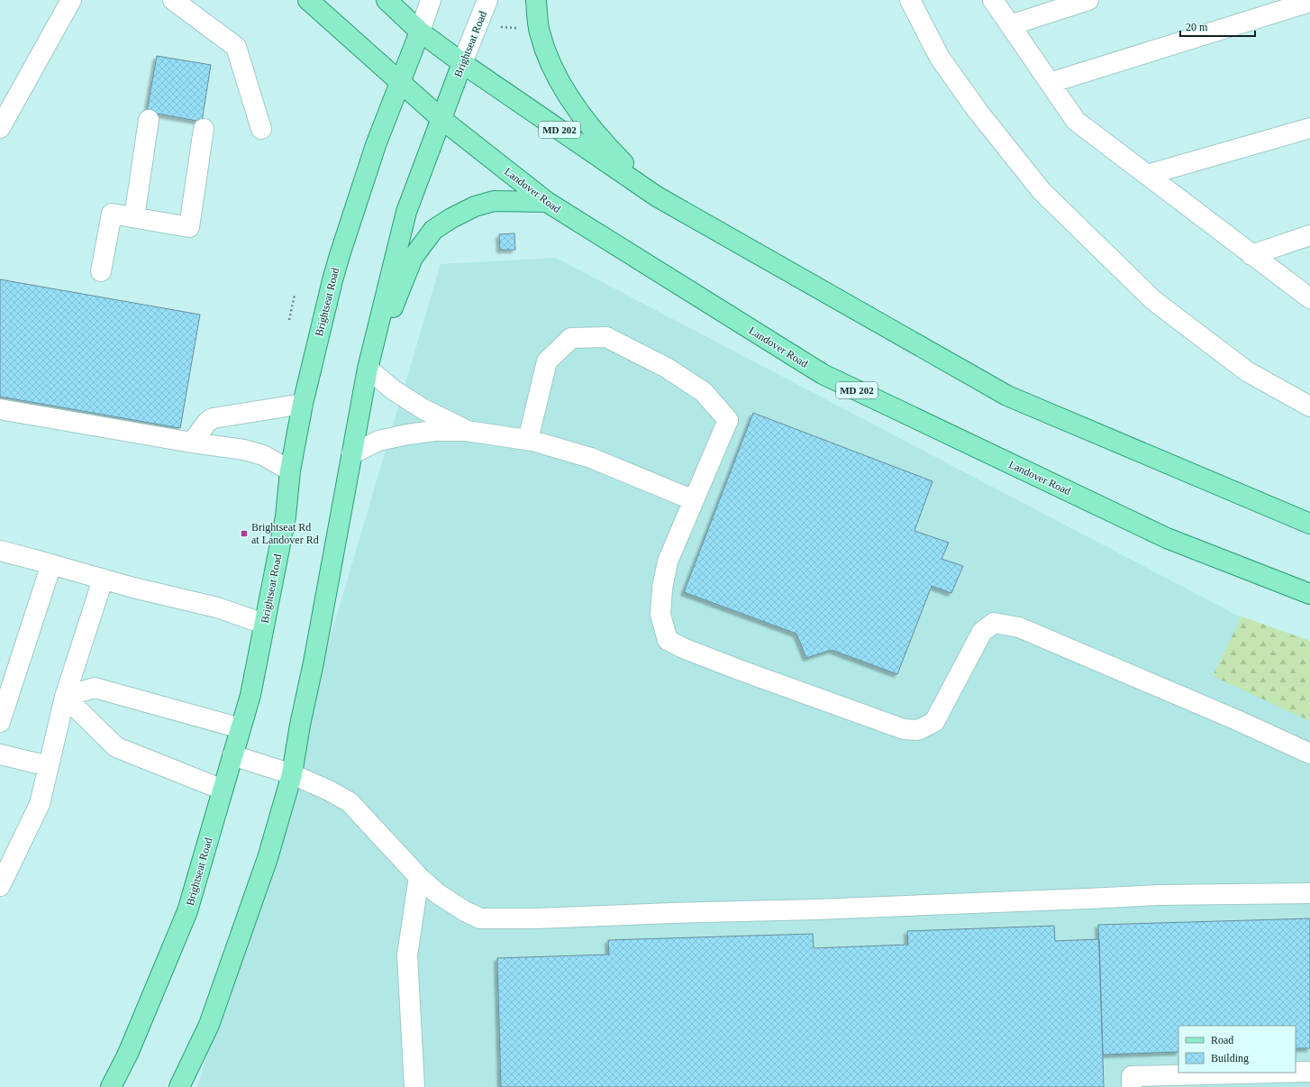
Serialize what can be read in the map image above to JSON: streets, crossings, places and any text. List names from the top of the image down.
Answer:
{
  "streets": {
    "main road": ["Brightseat Road", "MD 202", "Landover Road"]
  },
  "crossings": [
    ["Brightseat Road", "MD 202"],
    ["Brightseat Road", "Landover Road"]
  ],
  "places": {
    "transit": ["Brightseat Rd at Landover Rd"]
  },
  "legend": ["Road", "Building"],
  "scale_bar": "20 m"
}
